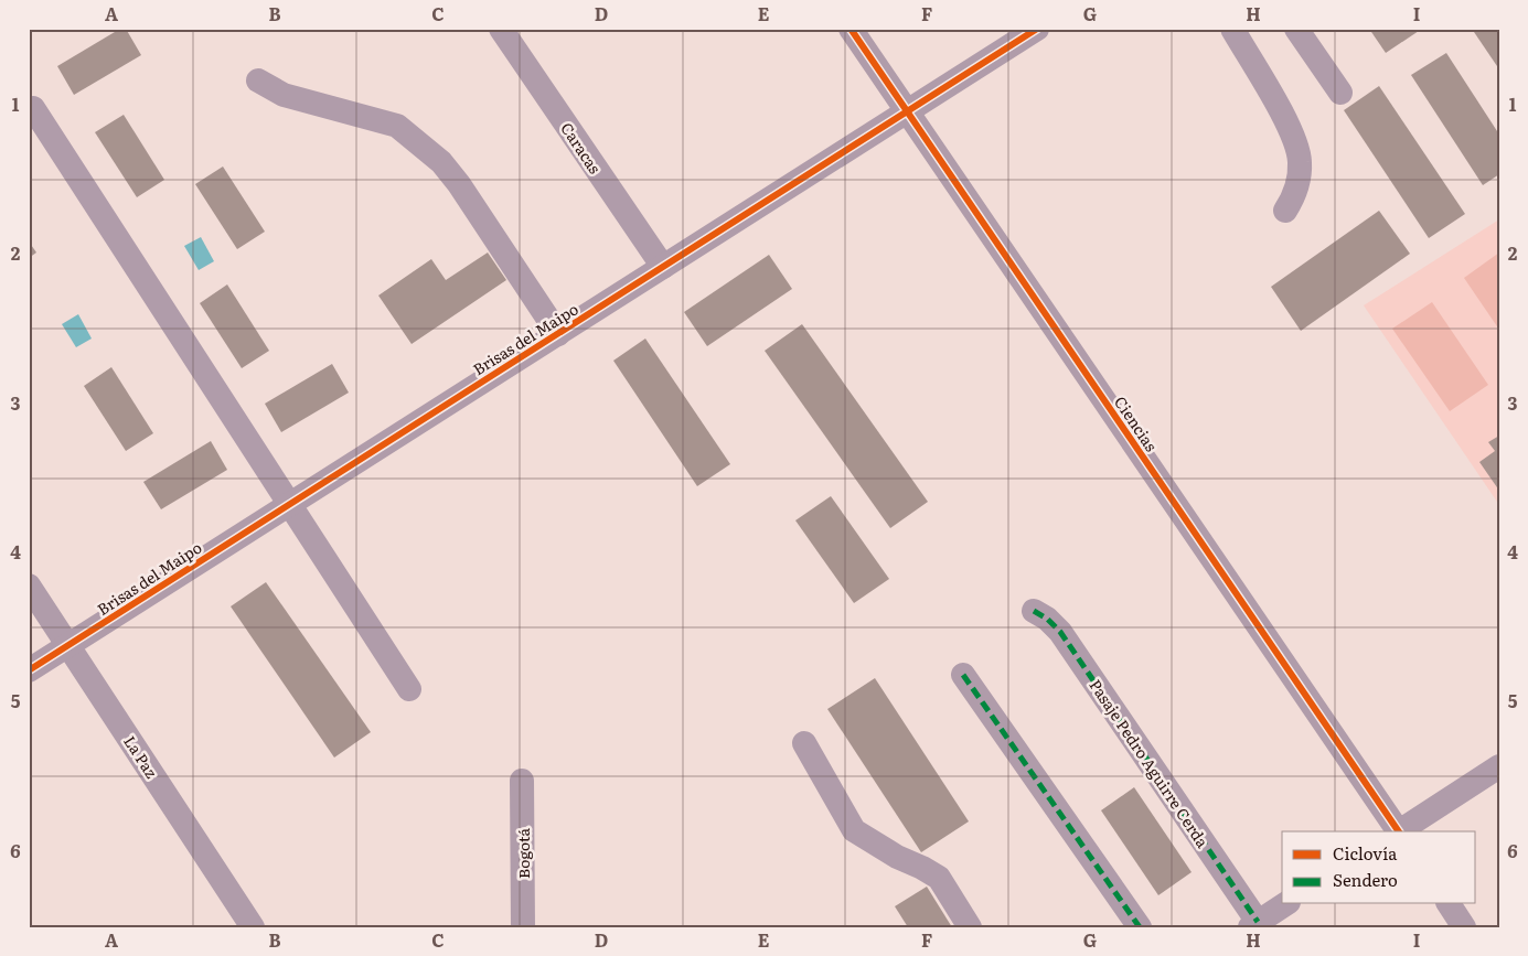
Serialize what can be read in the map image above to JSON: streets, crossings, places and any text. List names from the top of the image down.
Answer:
{
  "streets": {
    "street": [
      "Caracas",
      "Brisas del Maipo",
      "Ciencias",
      "La Paz",
      "Pasaje Pedro Aguirre Cerda",
      "Bogotá"
    ]
  },
  "crossings": [
    ["Caracas", "Brisas del Maipo"],
    ["Brisas del Maipo", "Ciencias"],
    ["Brisas del Maipo", "La Paz"]
  ],
  "legend": ["Ciclovía", "Sendero"],
  "grid": {
    "columns": [
      "A",
      "B",
      "C",
      "D",
      "E",
      "F",
      "G",
      "H",
      "I"
    ],
    "rows": [
      "1",
      "2",
      "3",
      "4",
      "5",
      "6"
    ]
  }
}
